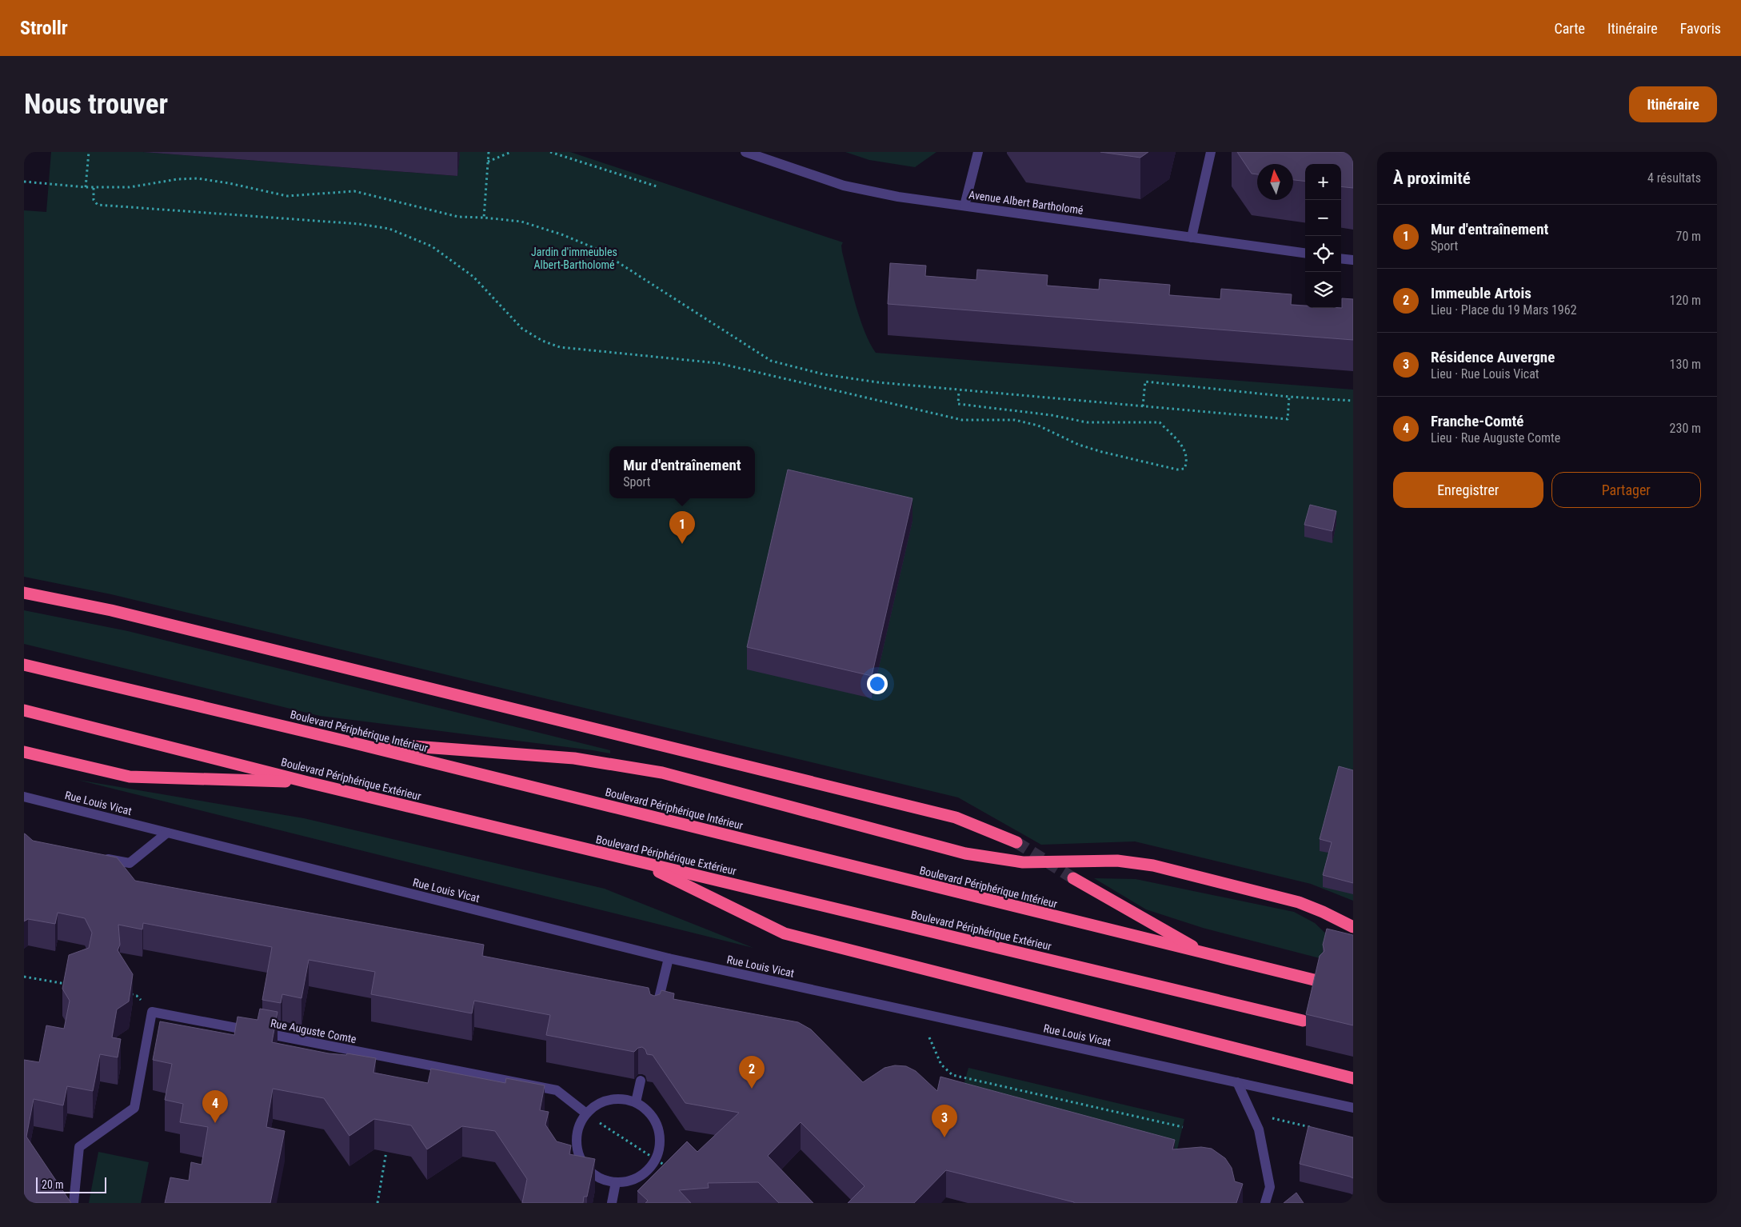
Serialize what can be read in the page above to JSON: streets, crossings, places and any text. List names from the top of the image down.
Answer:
{
  "streets": {
    "highway": ["Boulevard Périphérique Intérieur", "Boulevard Périphérique Extérieur"],
    "street": ["Avenue Albert Bartholomé", "Rue Louis Vicat", "Rue Auguste Comte"]
  },
  "parks": ["Jardin d'immeubles Albert-Bartholomé"],
  "scale_bar": "20 m",
  "north": "top",
  "page": {
    "header": "Strollr",
    "nav": ["Carte", "Itinéraire", "Favoris"],
    "buttons": [
      "Itinéraire",
      ["Enregistrer", "Partager"]
    ],
    "title": "Nous trouver",
    "heading": ["À proximité", "4 résultats"],
    "map_buttons": ["+", "−"],
    "list": [
      {
        "mark": "1",
        "name": "Mur d'entraînement",
        "note": "Sport",
        "value": "70 m"
      },
      {
        "mark": "2",
        "name": "Immeuble Artois",
        "note": "Lieu · Place du 19 Mars 1962",
        "value": "120 m"
      },
      {
        "mark": "3",
        "name": "Résidence Auvergne",
        "note": "Lieu · Rue Louis Vicat",
        "value": "130 m"
      },
      {
        "mark": "4",
        "name": "Franche-Comté",
        "note": "Lieu · Rue Auguste Comte",
        "value": "230 m"
      }
    ],
    "popup": ["Mur d'entraînement", "Sport"],
    "pins": [
      "1",
      "2",
      "4",
      "3"
    ],
    "scale": "20 m"
  }
}
